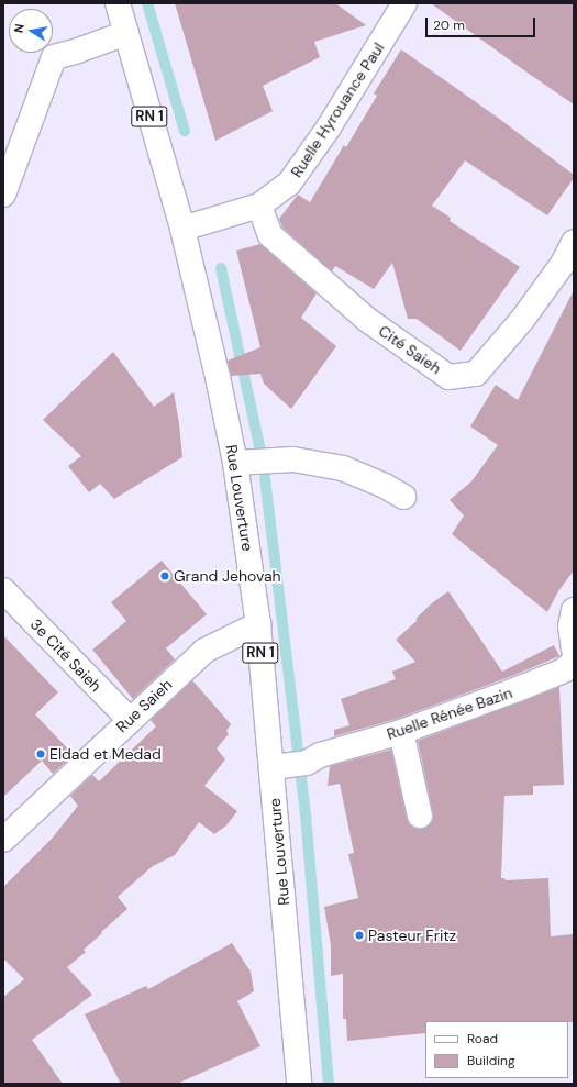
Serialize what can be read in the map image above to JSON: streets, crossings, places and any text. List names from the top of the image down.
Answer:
{
  "streets": {
    "street": [
      "Ruelle Hyrouance Paul",
      "RN 1",
      "Cité Saieh",
      "Rue Louverture",
      "3e Cité Saieh",
      "Rue Saieh",
      "Ruelle Rénée Bazin"
    ]
  },
  "crossings": [
    ["Ruelle Hyrouance Paul", "Cité Saieh"],
    ["Ruelle Hyrouance Paul", "Rue Louverture"],
    ["Rue Louverture", "Rue Saieh"],
    ["Rue Louverture", "Ruelle Rénée Bazin"],
    ["3e Cité Saieh", "Rue Saieh"]
  ],
  "places": ["Grand Jehovah", "Eldad et Medad", "Pasteur Fritz"],
  "legend": ["Road", "Building"],
  "scale_bar": "20 m",
  "north": "left"
}
